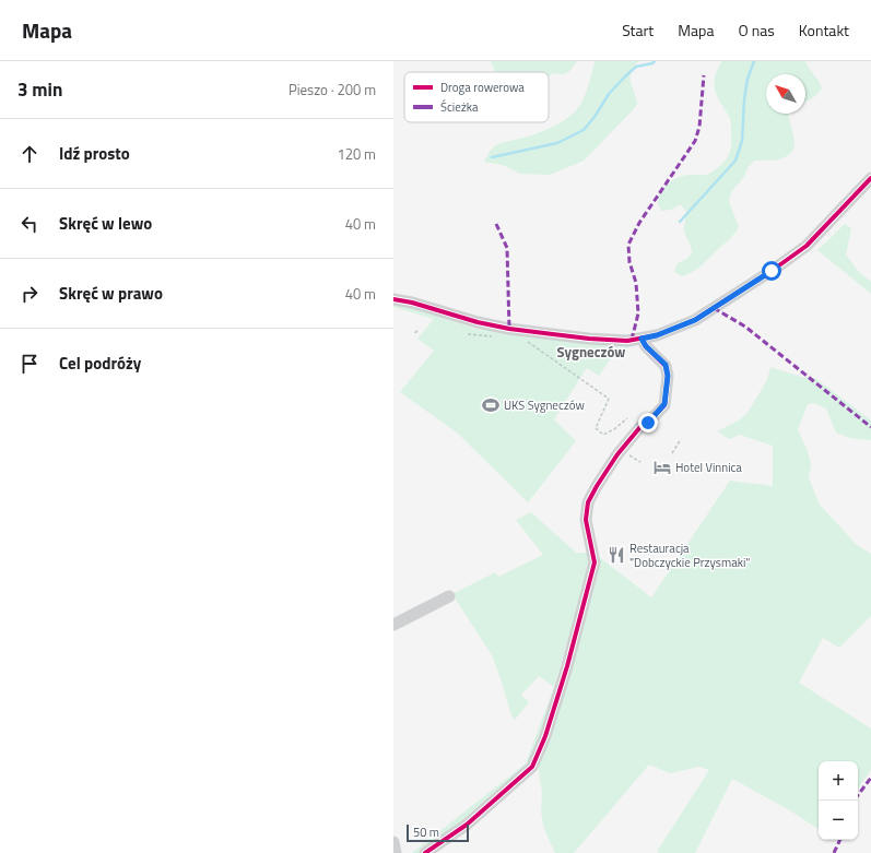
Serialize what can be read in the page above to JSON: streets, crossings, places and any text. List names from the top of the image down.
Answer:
{
  "districts": ["Sygneczów"],
  "places": {
    "sports": ["UKS Sygneczów"],
    "hotel": ["Hotel Vinnica"],
    "restaurant": ["Restauracja \"Dobczyckie Przysmaki\""]
  },
  "legend": ["Droga rowerowa", "Ścieżka"],
  "scale_bar": "50 m",
  "north": "top left",
  "page": {
    "header": "Mapa",
    "nav": [
      "Start",
      "Mapa",
      "O nas",
      "Kontakt"
    ],
    "heading": ["3 min", "Pieszo · 200 m"],
    "list": [
      ["Idź prosto", "120 m"],
      ["Skręć w lewo", "40 m"],
      ["Skręć w prawo", "40 m"],
      "Cel podróży"
    ],
    "map_buttons": ["+", "−"],
    "scale": "50 m"
  }
}
